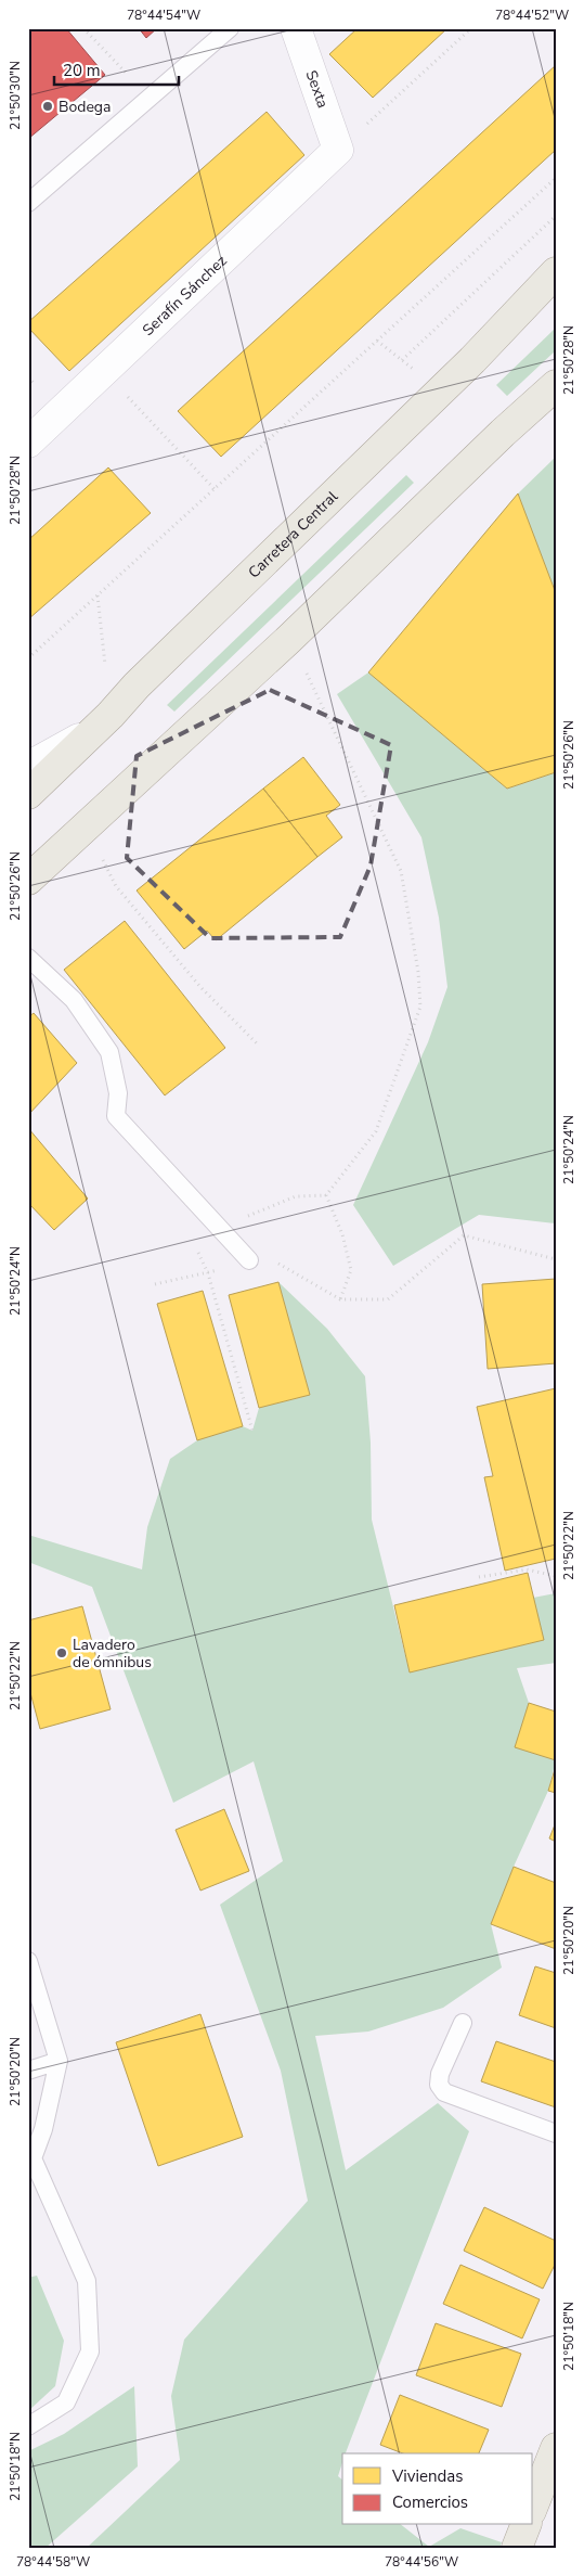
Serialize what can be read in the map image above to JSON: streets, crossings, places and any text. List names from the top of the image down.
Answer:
{
  "streets": {
    "main road": ["Carretera Central"],
    "street": ["Sexta", "Serafín Sánchez"]
  },
  "crossings": [
    ["Sexta", "Serafín Sánchez"]
  ],
  "places": ["Bodega", "Lavadero de ómnibus"],
  "legend": ["Viviendas", "Comercios"],
  "scale_bar": "20 m",
  "coordinates": [
    "78°44'54\"W",
    "78°44'52\"W",
    "21°50'30\"N",
    "21°50'28\"N",
    "21°50'26\"N",
    "21°50'24\"N",
    "21°50'22\"N",
    "21°50'20\"N",
    "21°50'18\"N",
    "78°44'58\"W",
    "78°44'56\"W"
  ]
}
